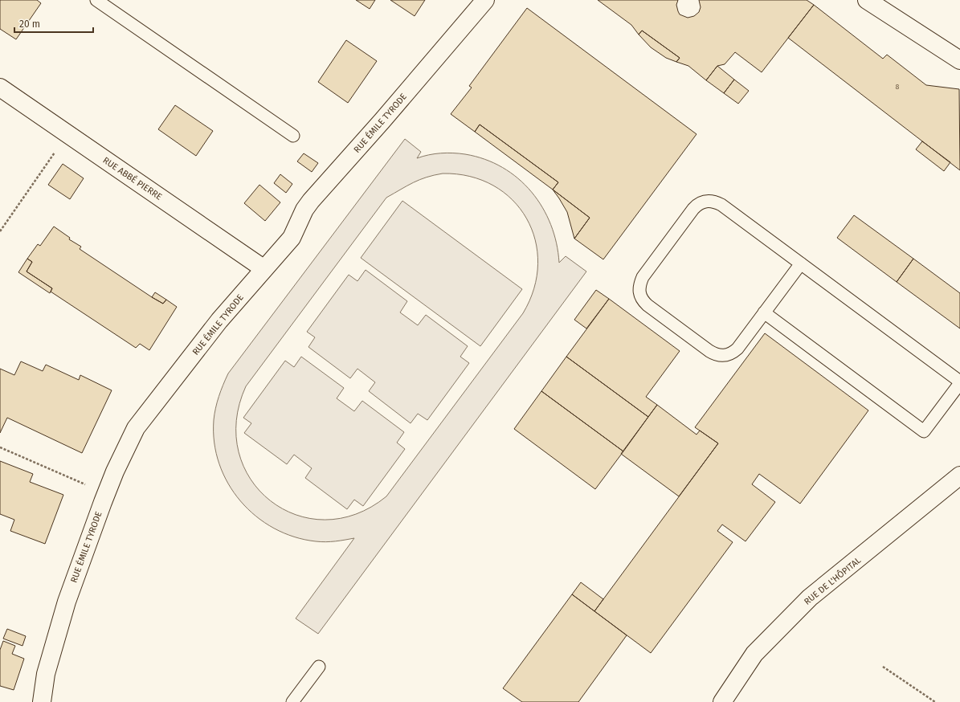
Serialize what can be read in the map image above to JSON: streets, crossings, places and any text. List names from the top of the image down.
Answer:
{
  "streets": {
    "street": ["RUE ÉMILE TYRODE", "RUE ABBÉ PIERRE", "RUE DE L'HÔPITAL"]
  },
  "crossings": [
    ["RUE ÉMILE TYRODE", "RUE ABBÉ PIERRE"]
  ],
  "house_numbers": ["8"],
  "scale_bar": "20 m"
}
